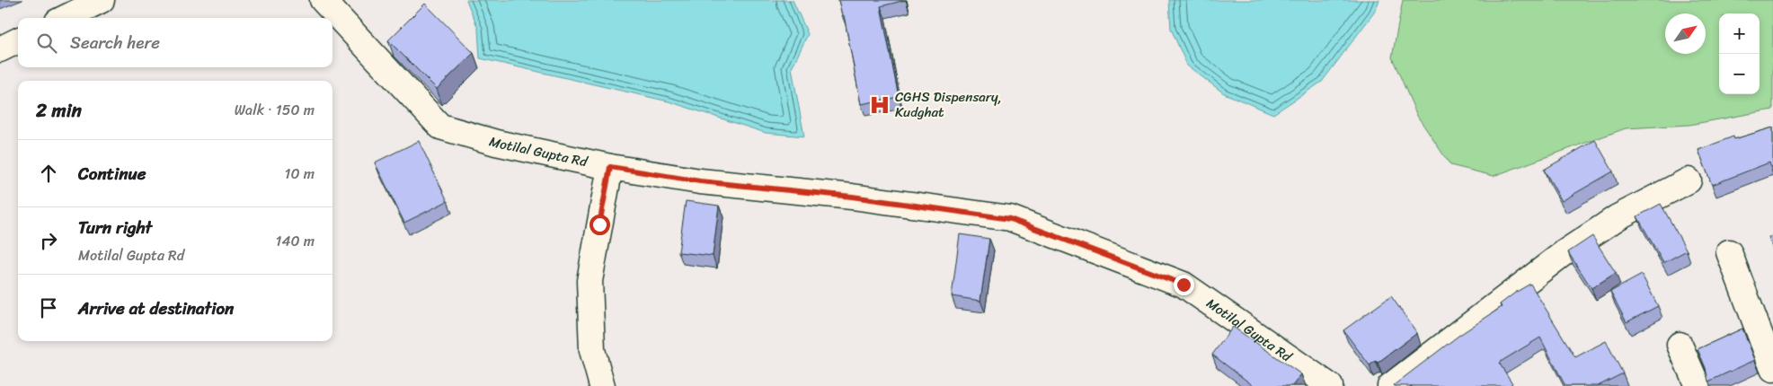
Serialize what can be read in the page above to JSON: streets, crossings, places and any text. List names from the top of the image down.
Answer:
{
  "streets": {
    "street": ["Motilal Gupta Rd"]
  },
  "places": {
    "hospital": ["CGHS Dispensary, Kudghat"]
  },
  "north": "top right",
  "page": {
    "map_buttons": ["+", "−"],
    "search": "Search here",
    "heading": ["2 min", "Walk · 150 m"],
    "list": [
      ["Continue", "10 m"],
      ["Turn right", "Motilal Gupta Rd", "140 m"],
      "Arrive at destination"
    ]
  }
}
